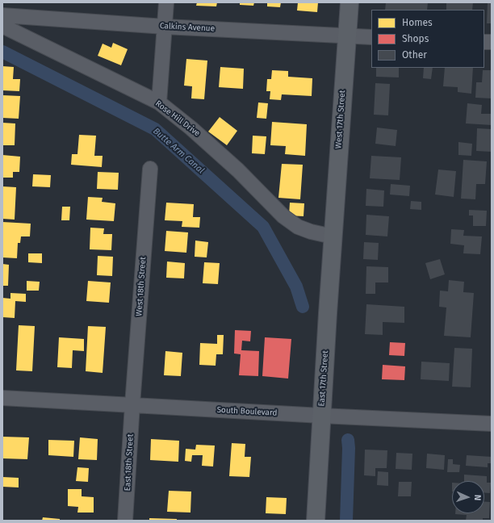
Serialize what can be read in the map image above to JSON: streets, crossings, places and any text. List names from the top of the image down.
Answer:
{
  "streets": {
    "main road": ["West 17th Street", "East 17th Street"],
    "street": [
      "Calkins Avenue",
      "Rose Hill Drive",
      "West 18th Street",
      "South Boulevard",
      "East 18th Street"
    ]
  },
  "crossings": [
    ["Calkins Avenue", "West 17th Street"],
    ["Rose Hill Drive", "West 17th Street"],
    ["Rose Hill Drive", "East 17th Street"],
    ["West 17th Street", "East 17th Street"],
    ["West 18th Street", "South Boulevard"],
    ["West 18th Street", "East 18th Street"],
    ["East 17th Street", "South Boulevard"],
    ["South Boulevard", "East 18th Street"]
  ],
  "water": ["Butte Arm Canal"],
  "legend": ["Homes", "Shops", "Other"],
  "north": "right"
}
